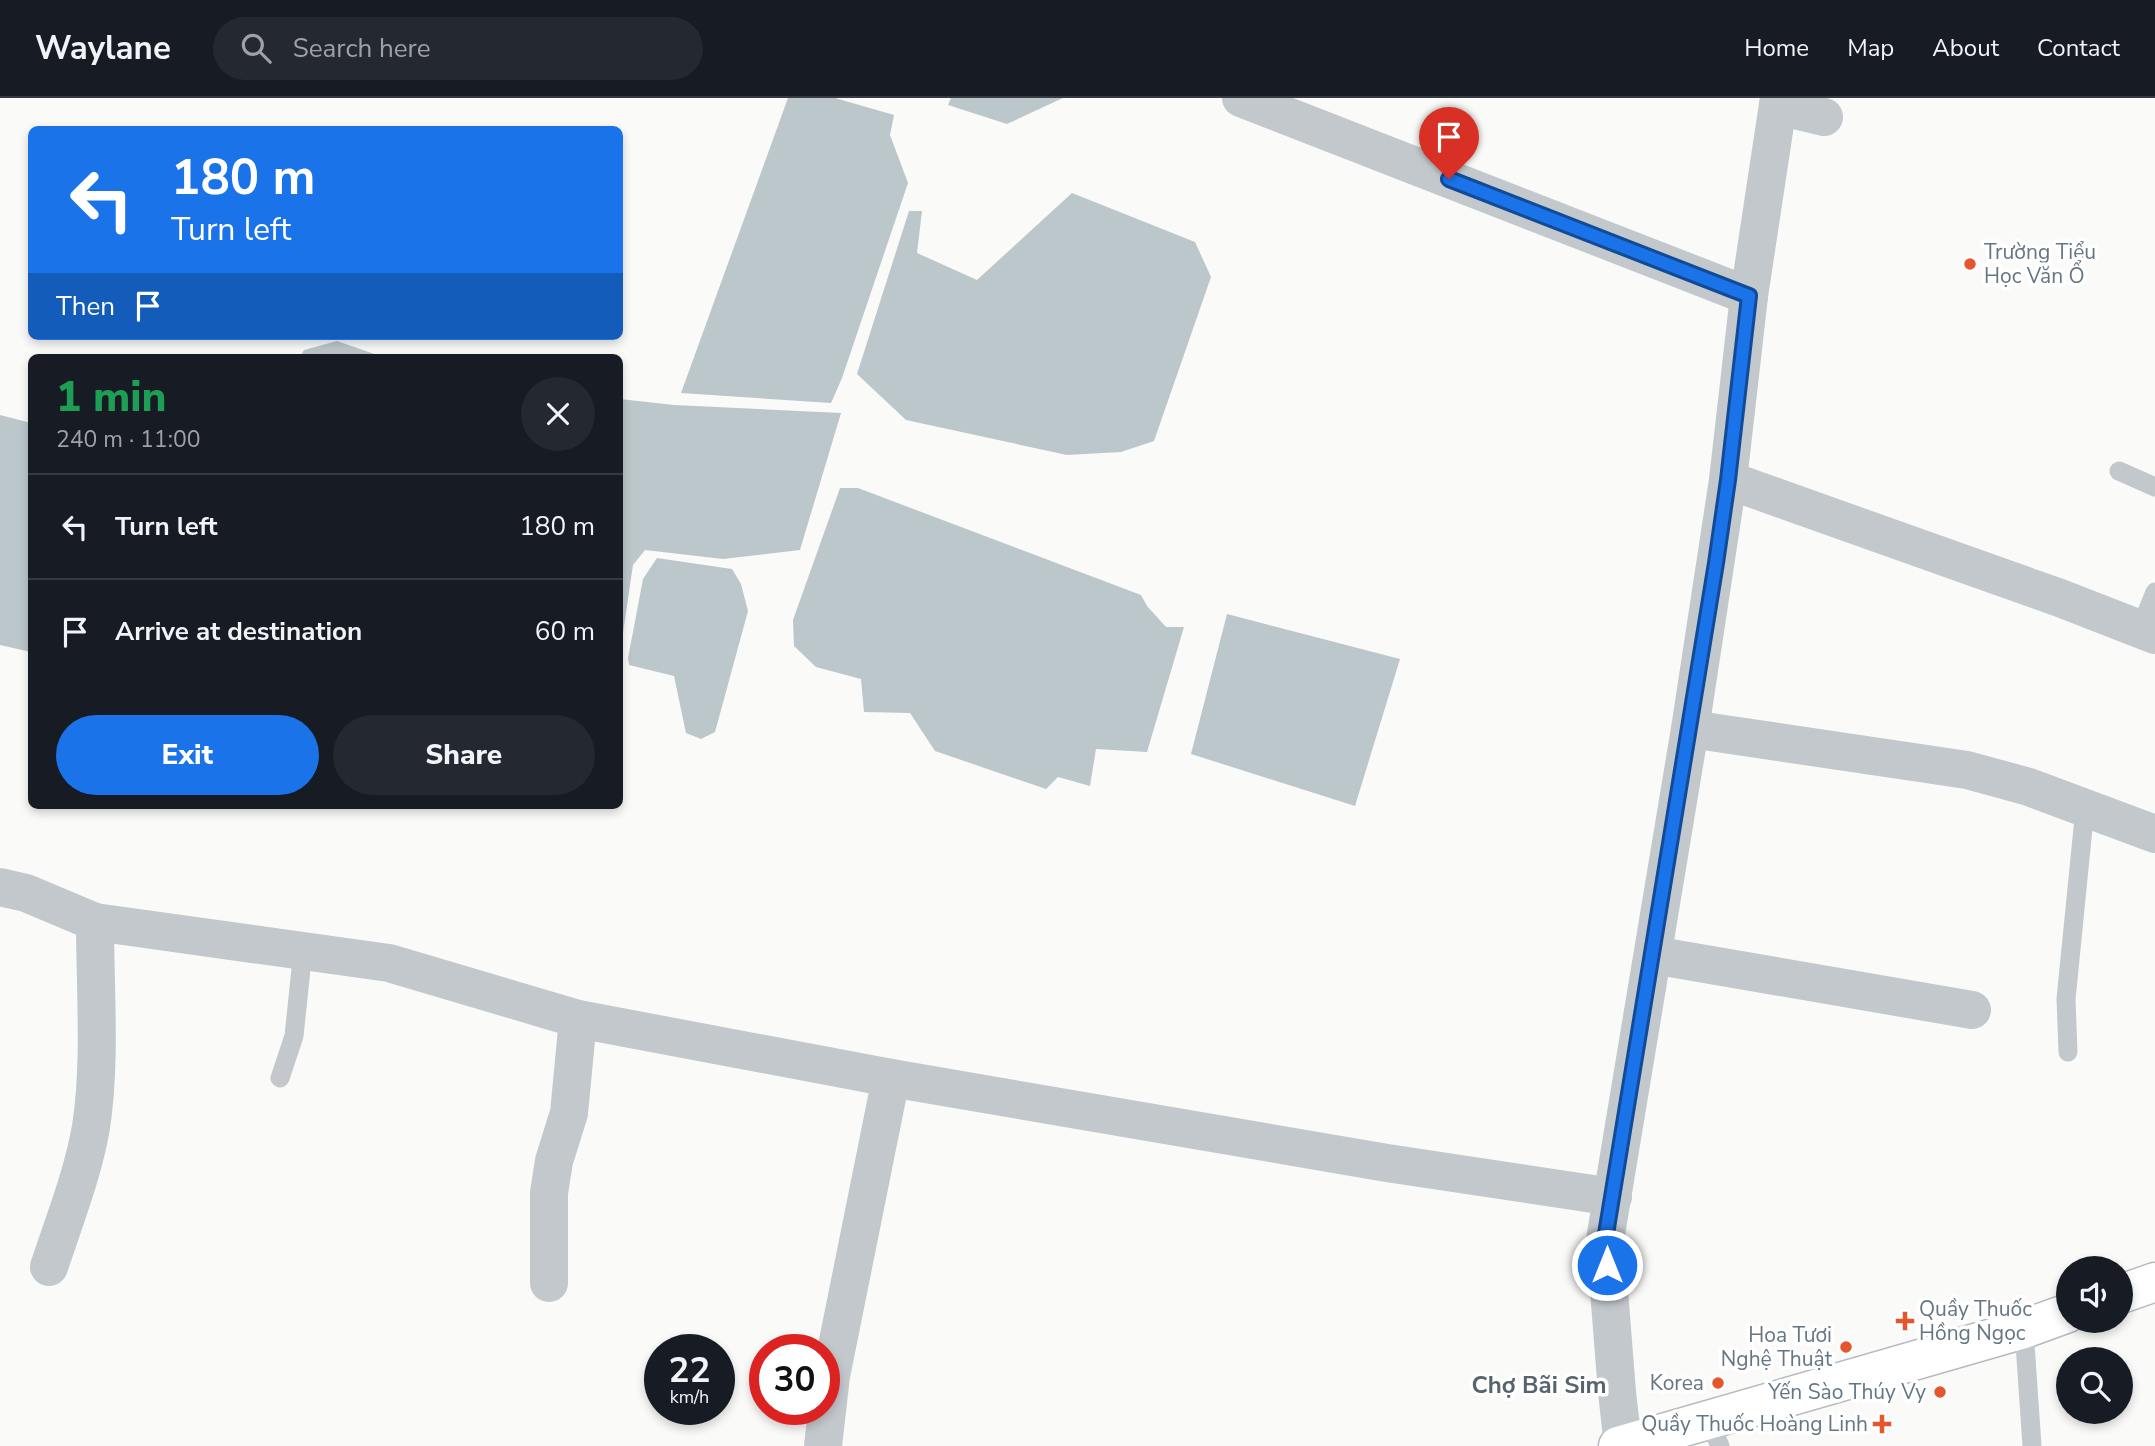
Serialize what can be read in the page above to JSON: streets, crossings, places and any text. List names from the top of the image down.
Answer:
{
  "districts": ["Chợ Bãi Sim"],
  "places": {
    "other": [
      "Trường Tiểu Học Văn Ổ",
      "Hoa Tươi Nghệ Thuật",
      "Korea",
      "Yến Sào Thúy Vy"
    ],
    "health": ["Quầy Thuốc Hồng Ngọc", "Quầy Thuốc Hoàng Linh"]
  },
  "page": {
    "header": "Waylane",
    "search": "Search here",
    "nav": [
      "Home",
      "Map",
      "About",
      "Contact"
    ],
    "turn": ["180 m", "Turn left"],
    "then": "Then",
    "heading": ["1 min", "240 m · 11:00"],
    "list": [
      {
        "name": "Turn left",
        "value": "180 m"
      },
      {
        "name": "Arrive at destination",
        "value": "60 m"
      }
    ],
    "buttons": ["Exit", "Share"],
    "speed": "22 km/h",
    "limit": "30"
  }
}
